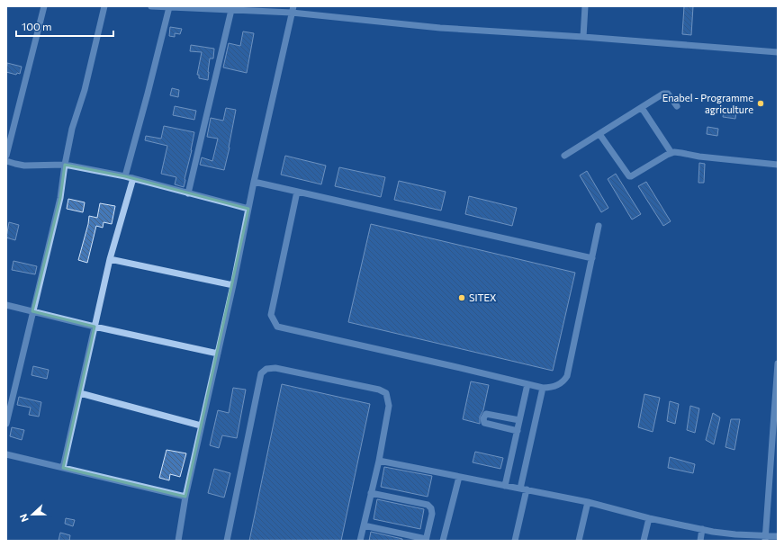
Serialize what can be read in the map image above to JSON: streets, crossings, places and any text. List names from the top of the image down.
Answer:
{
  "places": ["Enabel - Programme agriculture", "SITEX"],
  "scale_bar": "100 m",
  "north": "left"
}
